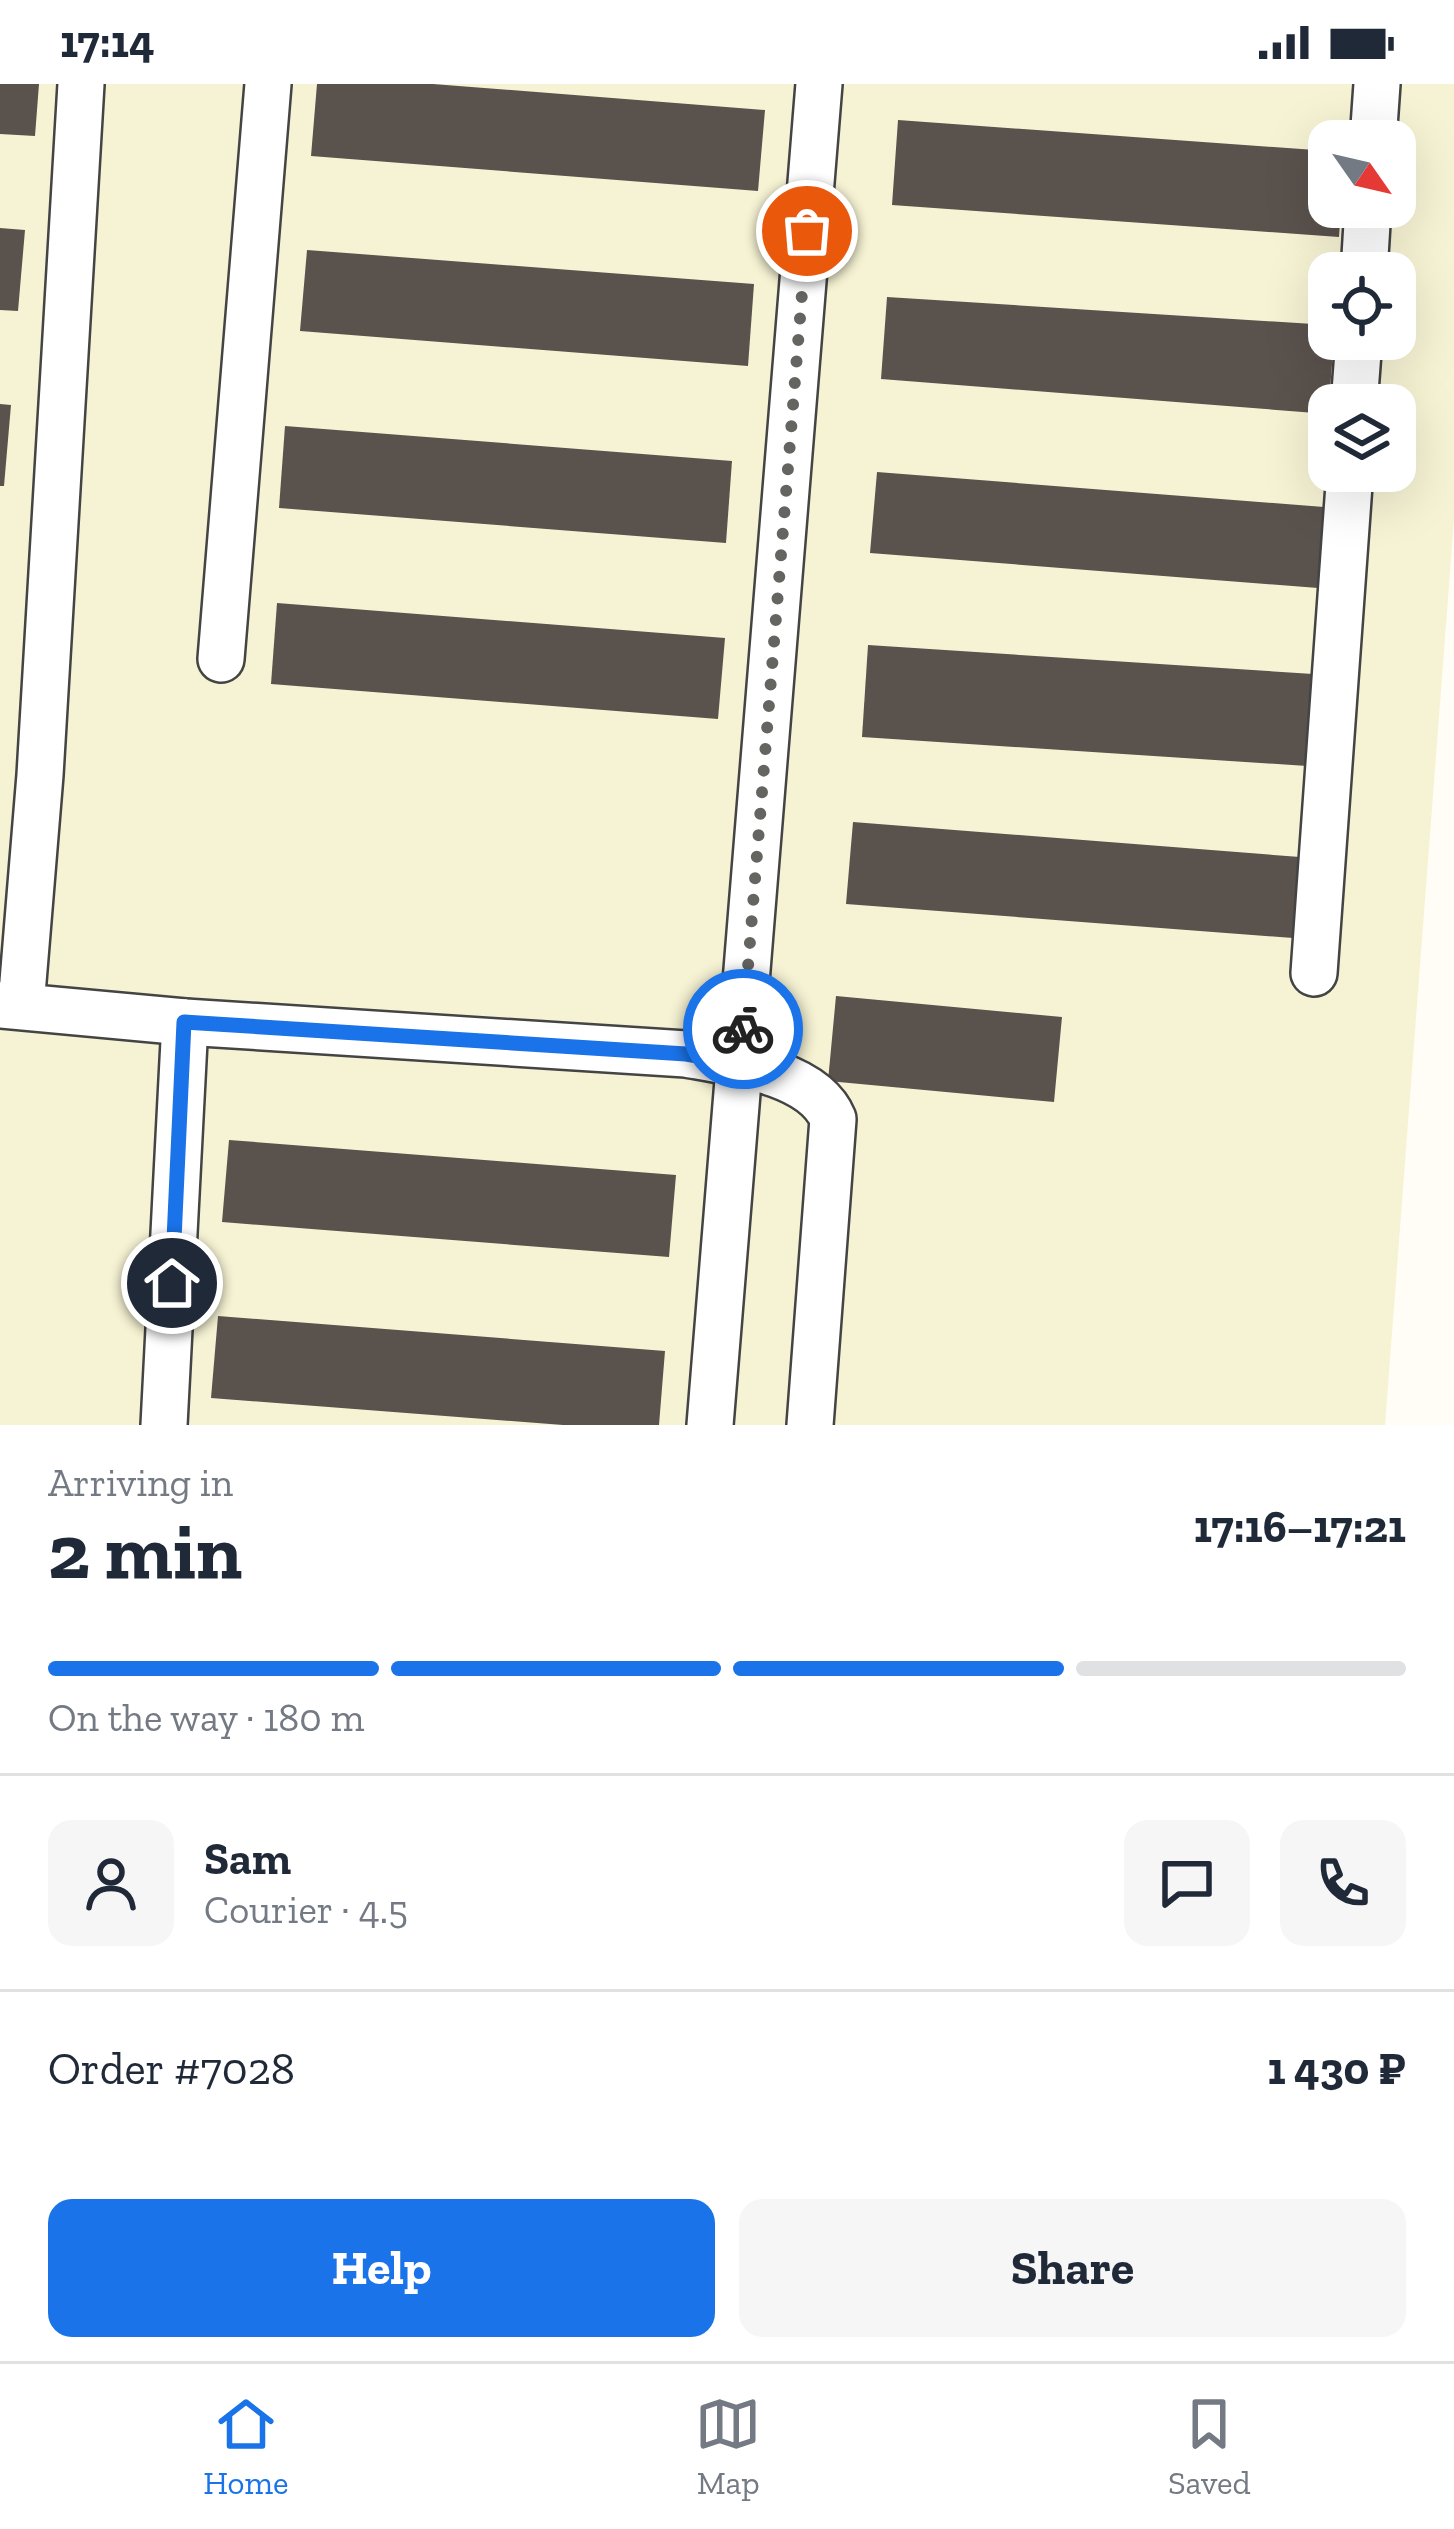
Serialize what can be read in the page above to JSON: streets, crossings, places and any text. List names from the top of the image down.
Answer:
{
  "north": "bottom right",
  "page": {
    "status": "17:14",
    "heading": ["2 min", "Arriving in", "17:16–17:21"],
    "panel": [
      "Sam",
      "Courier · 4.5",
      "Order #7028",
      "1 430 ₽"
    ],
    "bar": "On the way · 180 m",
    "buttons": ["Help", "Share"],
    "tabs": ["Home", "Map", "Saved"]
  }
}
